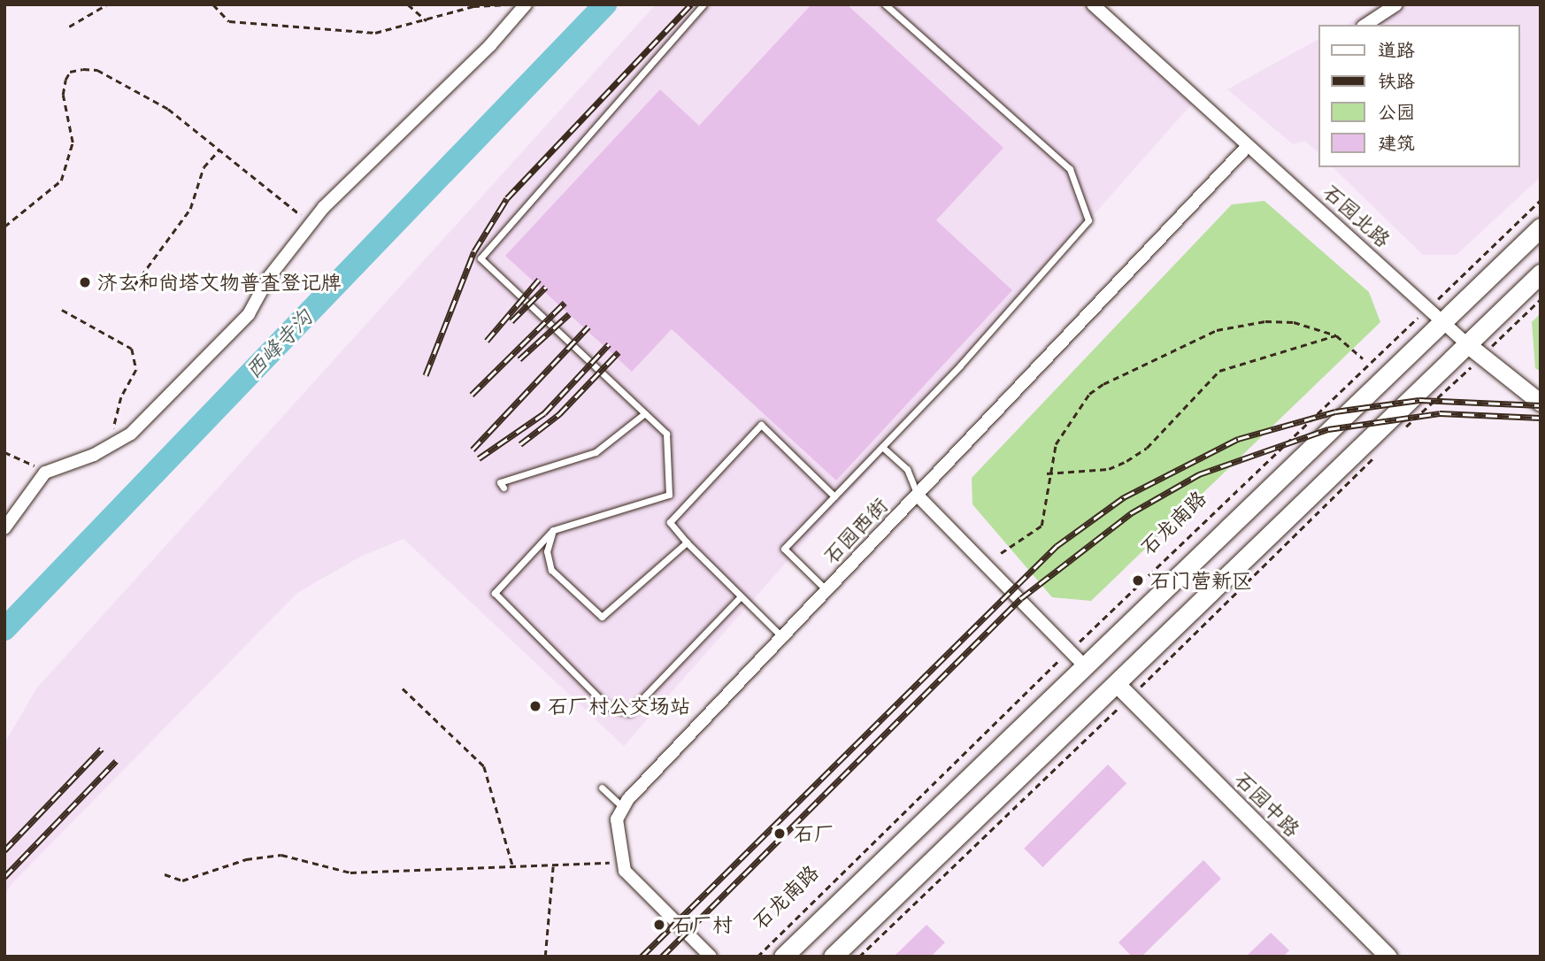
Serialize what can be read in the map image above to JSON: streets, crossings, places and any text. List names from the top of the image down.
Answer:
{
  "streets": {
    "main road": ["石龙南路"],
    "street": ["石园北路", "石园西街", "石园中路"]
  },
  "crossings": [
    ["石园北路", "石龙南路"],
    ["石园北路", "石园西街"]
  ],
  "water": ["西峰寺沟"],
  "places": [
    "济玄和尚塔文物普查登记牌",
    "石门营新区",
    "石厂村公交场站",
    "石厂",
    "石厂村"
  ],
  "legend": [
    "道路",
    "铁路",
    "公园",
    "建筑"
  ]
}
